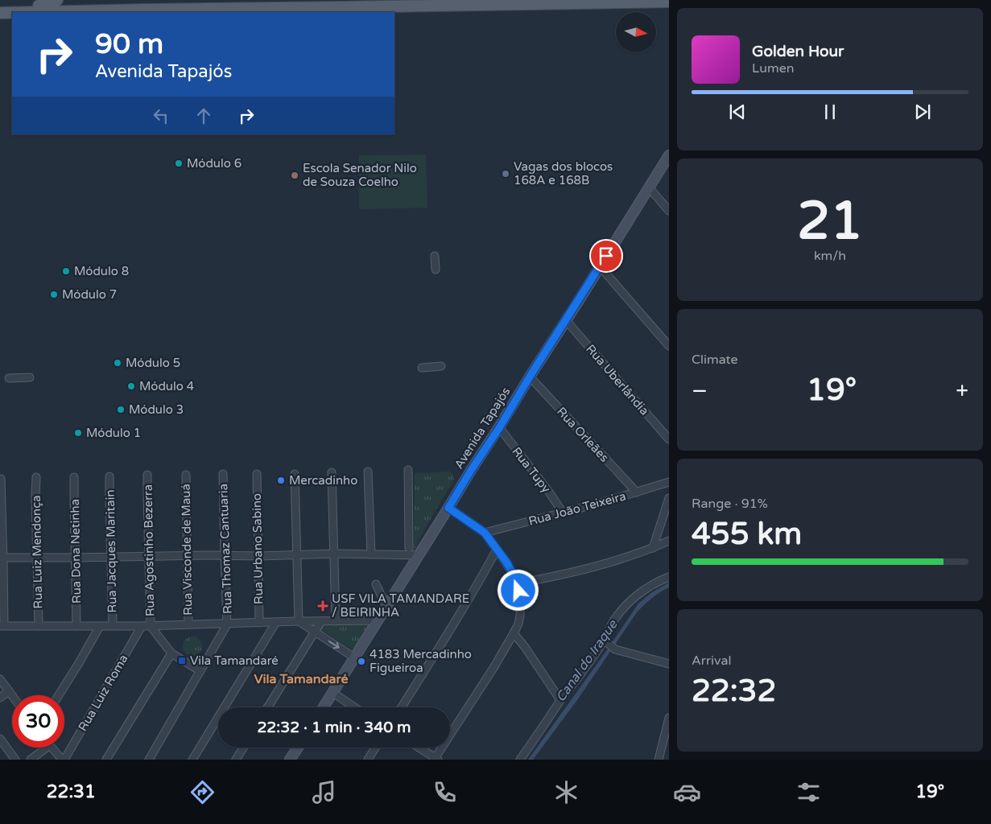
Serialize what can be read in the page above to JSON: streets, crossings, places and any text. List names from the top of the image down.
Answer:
{
  "streets": {
    "main road": ["Avenida Tapajós"],
    "street": [
      "Rua Uberlândia",
      "Rua Orleães",
      "Rua Tupy",
      "Rua João Teixeira",
      "Rua Thomaz Cantuaria",
      "Rua Urbano Sabino",
      "Rua Visconde de Mauá",
      "Rua Agostinho Bezerra",
      "Rua Dona Netinha",
      "Rua Jacques Maritain",
      "Rua Luiz Mendonça",
      "Rua Luiz Roma"
    ]
  },
  "crossings": [
    ["Rua Uberlândia", "Avenida Tapajós"],
    ["Avenida Tapajós", "Rua Orleães"],
    ["Avenida Tapajós", "Rua Tupy"],
    ["Rua Orleães", "Rua João Teixeira"],
    ["Rua Tupy", "Rua João Teixeira"]
  ],
  "districts": ["Vila Tamandaré"],
  "water": ["Canal do Iraque"],
  "places": {
    "other": [
      "Módulo 6",
      "Vagas dos blocos 168A e 168B",
      "Escola Senador Nilo de Souza Coelho",
      "Módulo 8",
      "Módulo 7",
      "Módulo 5",
      "Módulo 4",
      "Módulo 3",
      "Módulo 1",
      "Mercadinho",
      "4183 Mercadinho Figueiroa"
    ],
    "health": ["USF VILA TAMANDARE / BEIRINHA"],
    "transit": ["Vila Tamandaré"]
  },
  "north": "right",
  "page": {
    "turn": ["90 m", "Avenida Tapajós"],
    "song": ["Golden Hour", "Lumen"],
    "tile": [
      ["21", "km/h"],
      "Climate",
      ["Range · 91%", "455 km"],
      ["Arrival", "22:32"]
    ],
    "heat": ["−", "19°", "+"],
    "limit": "30",
    "trip": "22:32 · 1 min · 340 m",
    "tabs": ["22:31", "19°"]
  }
}
